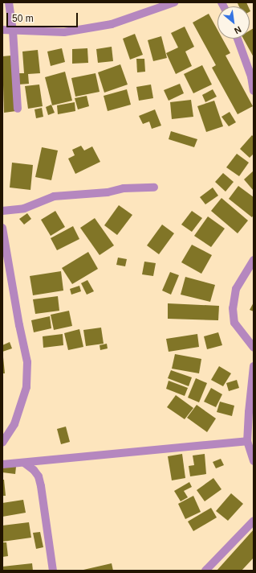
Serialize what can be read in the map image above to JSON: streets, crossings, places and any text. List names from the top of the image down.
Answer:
{
  "scale_bar": "50 m",
  "north": "bottom right"
}
